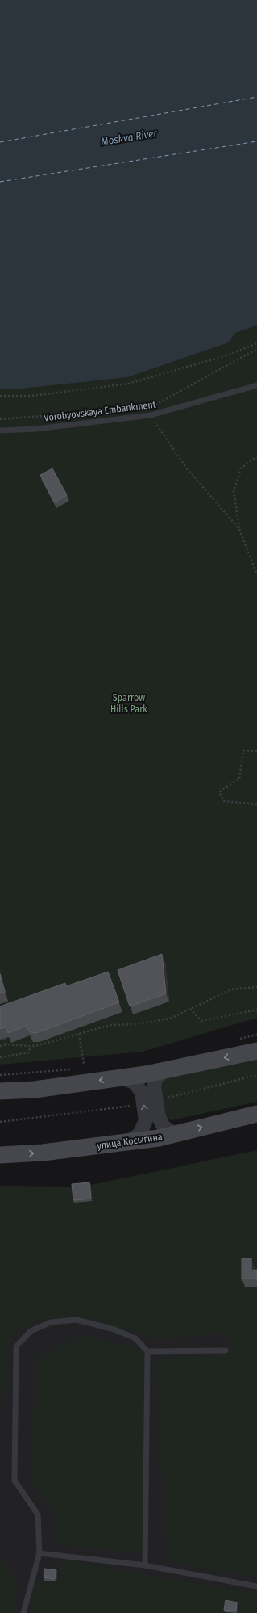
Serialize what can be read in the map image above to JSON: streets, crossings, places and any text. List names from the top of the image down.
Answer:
{
  "streets": {
    "main road": ["улица Косыгина"],
    "lane": ["Vorobyovskaya Embankment"]
  },
  "water": ["Moskva River"],
  "parks": ["Sparrow Hills Park"]
}
